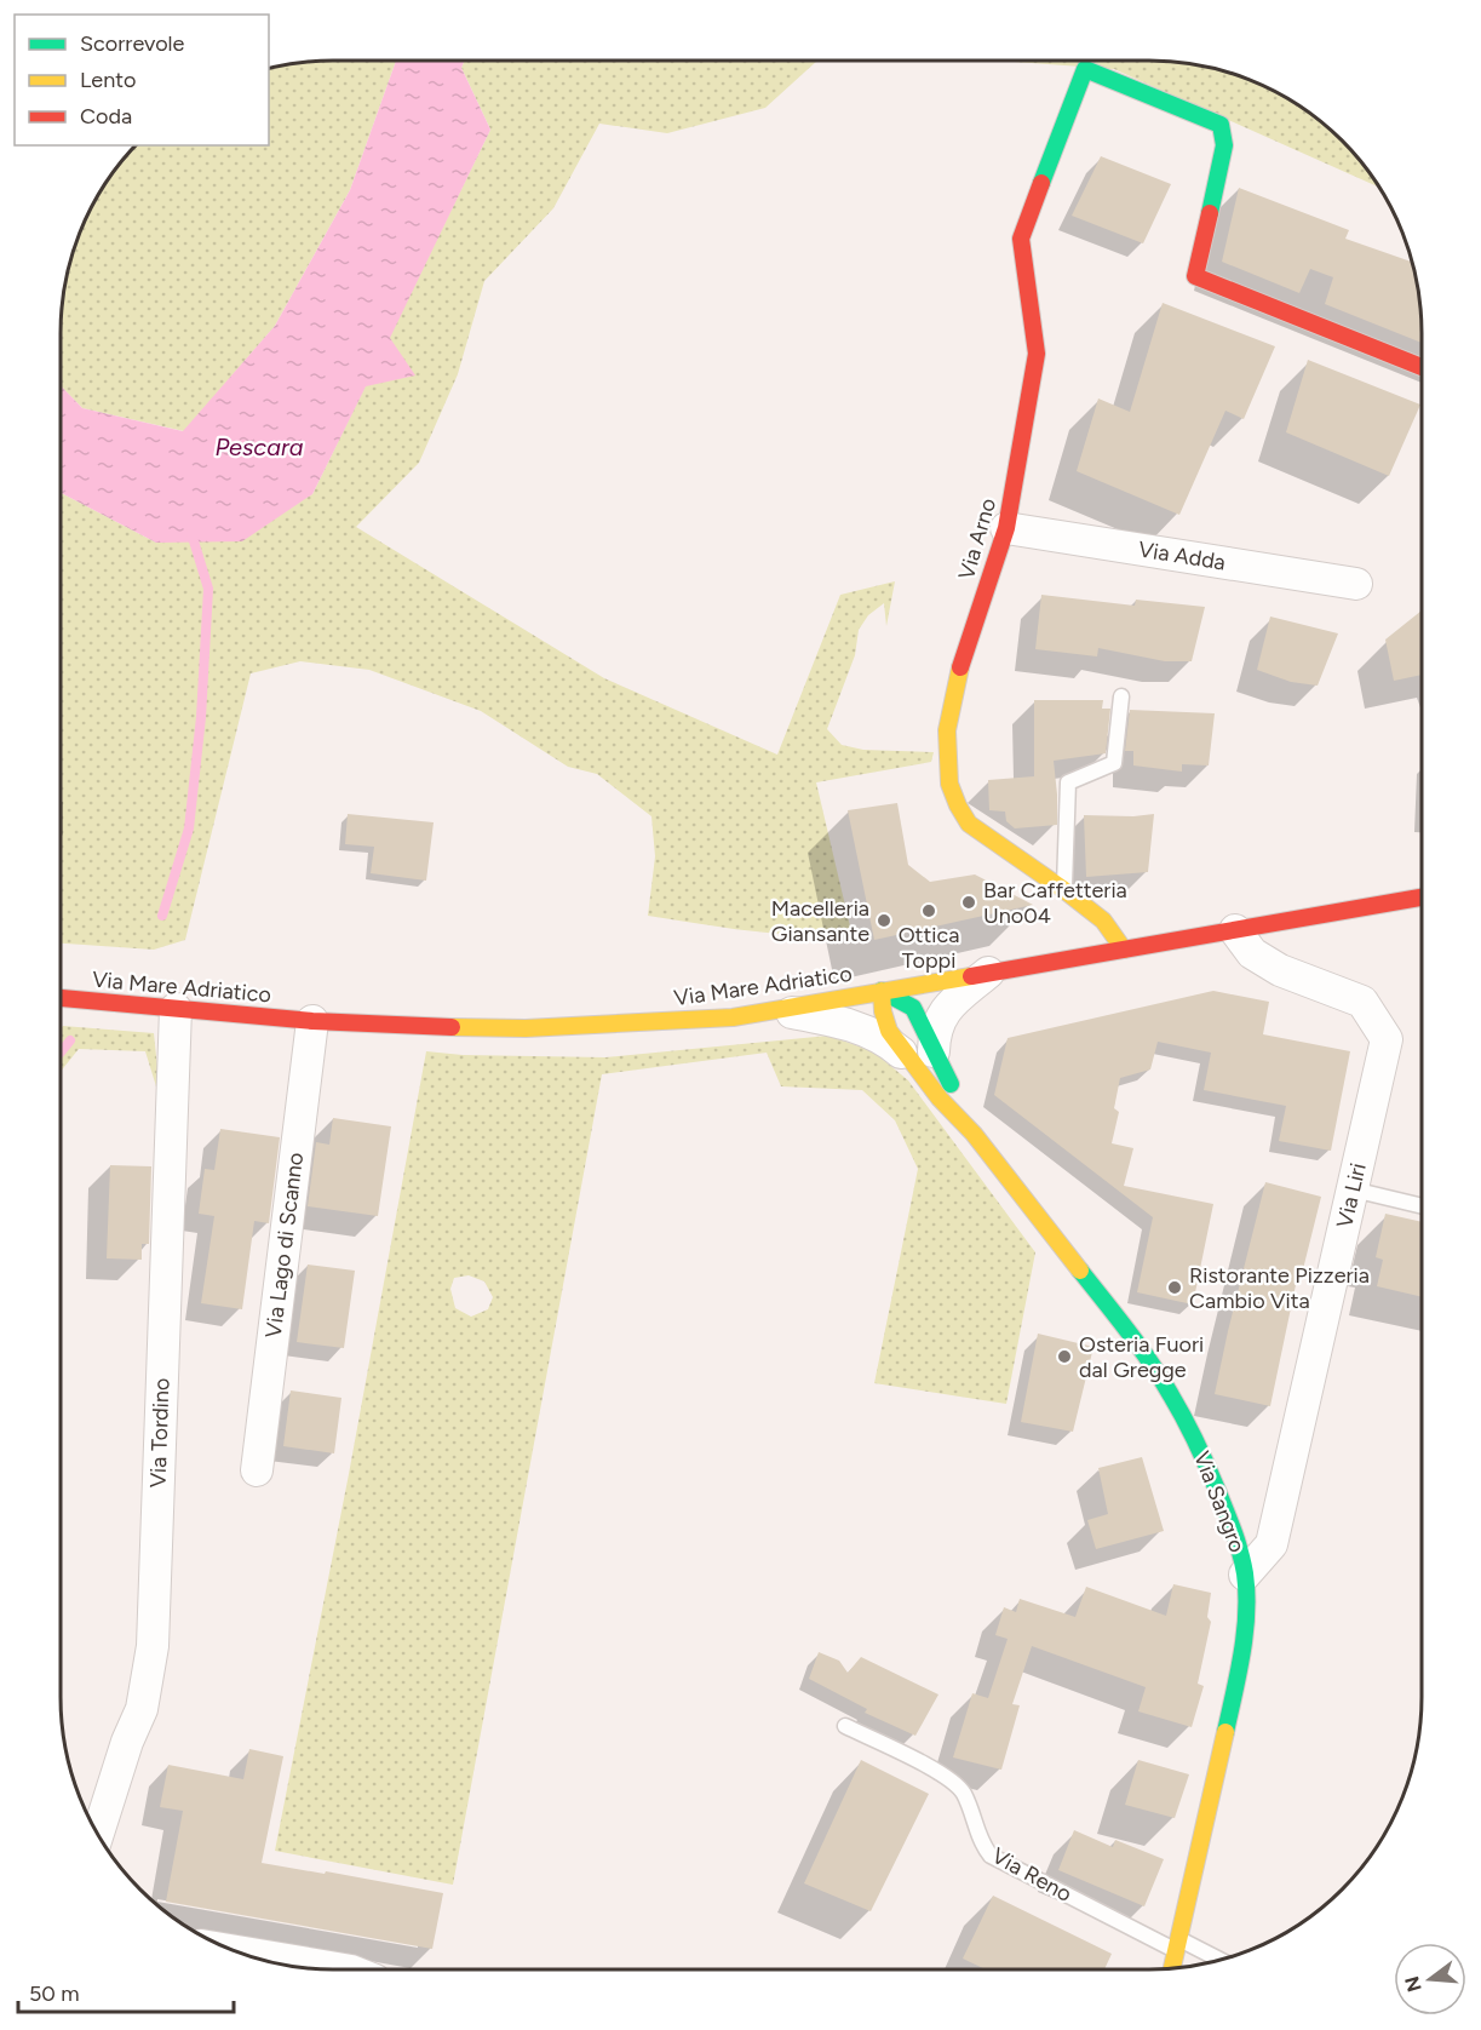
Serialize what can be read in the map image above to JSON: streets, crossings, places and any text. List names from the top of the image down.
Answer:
{
  "streets": {
    "street": [
      "Via Arno",
      "Via Adda",
      "Via Mare Adriatico",
      "Via Liri",
      "Via Lago di Scanno",
      "Via Tordino",
      "Via Sangro"
    ],
    "lane": ["Via Reno"]
  },
  "crossings": [
    ["Via Arno", "Via Adda"],
    ["Via Arno", "Via Mare Adriatico"],
    ["Via Mare Adriatico", "Via Liri"],
    ["Via Mare Adriatico", "Via Lago di Scanno"],
    ["Via Mare Adriatico", "Via Tordino"],
    ["Via Mare Adriatico", "Via Sangro"],
    ["Via Liri", "Via Sangro"],
    ["Via Sangro", "Via Reno"]
  ],
  "water": ["Pescara"],
  "places": [
    "Bar Caffetteria Uno04",
    "Ottica Toppi",
    "Macelleria Giansante",
    "Ristorante Pizzeria Cambio Vita",
    "Osteria Fuori dal Gregge"
  ],
  "legend": ["Scorrevole", "Lento", "Coda"],
  "scale_bar": "50 m",
  "north": "left"
}
